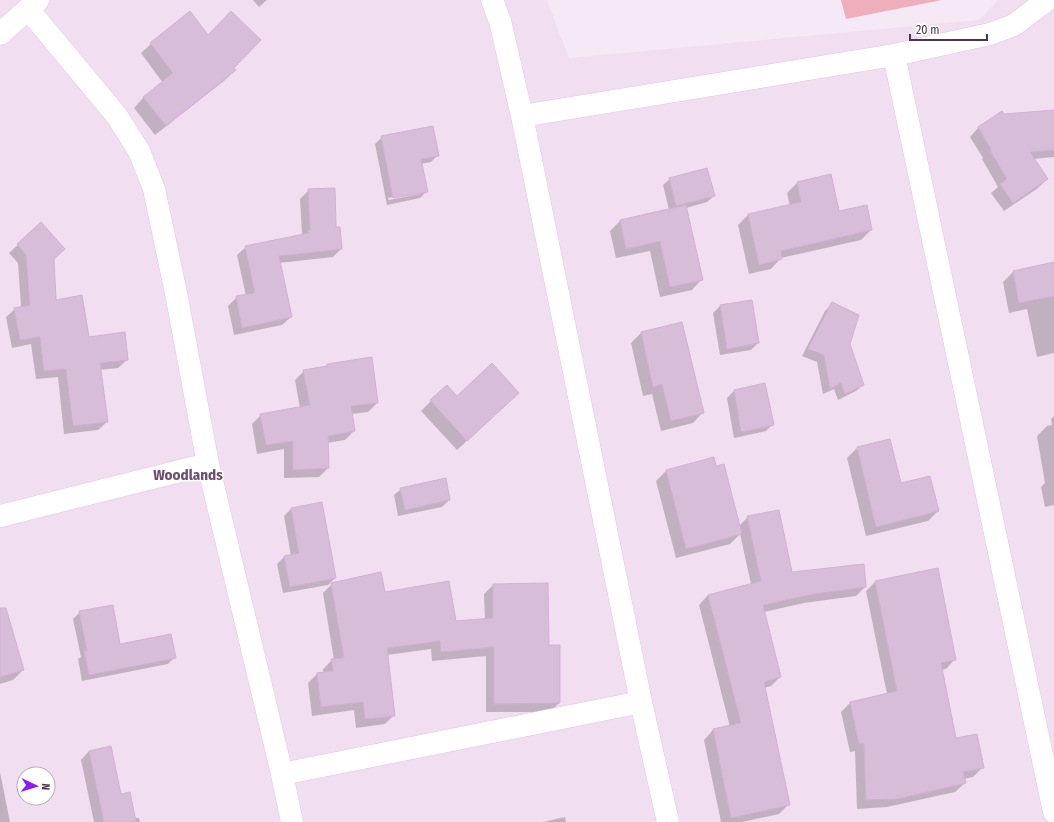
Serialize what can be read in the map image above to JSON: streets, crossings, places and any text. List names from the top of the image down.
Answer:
{
  "districts": ["Woodlands"],
  "scale_bar": "20 m",
  "north": "right"
}
